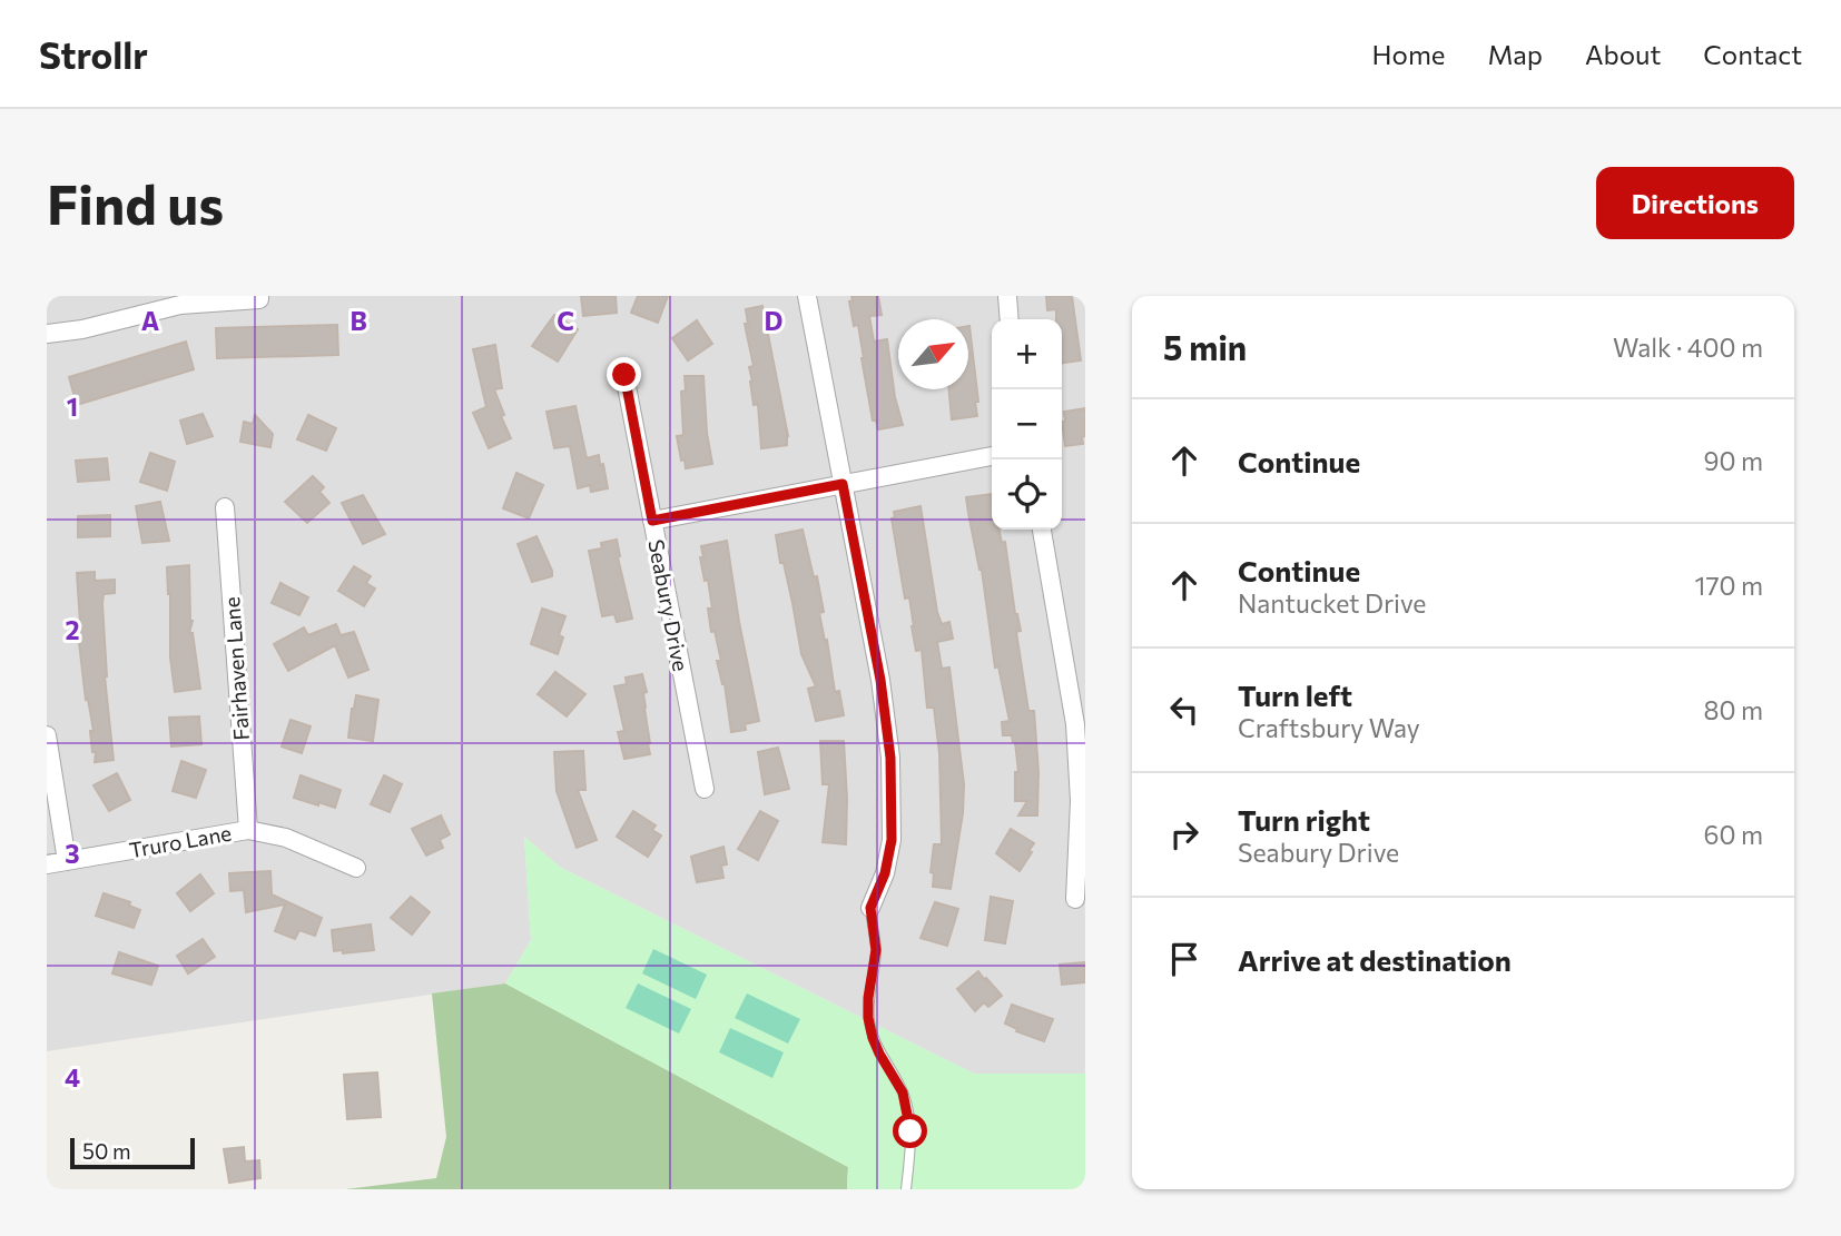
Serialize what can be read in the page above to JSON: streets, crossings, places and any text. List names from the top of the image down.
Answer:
{
  "streets": {
    "street": ["Seabury Drive", "Fairhaven Lane", "Truro Lane"]
  },
  "crossings": [
    ["Fairhaven Lane", "Truro Lane"]
  ],
  "scale_bar": "50 m",
  "north": "top right",
  "page": {
    "header": "Strollr",
    "nav": [
      "Home",
      "Map",
      "About",
      "Contact"
    ],
    "buttons": "Directions",
    "title": "Find us",
    "heading": ["5 min", "Walk · 400 m"],
    "map_buttons": ["+", "−"],
    "list": [
      ["Continue", "90 m"],
      ["Continue", "Nantucket Drive", "170 m"],
      ["Turn left", "Craftsbury Way", "80 m"],
      ["Turn right", "Seabury Drive", "60 m"],
      "Arrive at destination"
    ],
    "scale": "50 m"
  },
  "grid": {
    "columns": [
      "A",
      "B",
      "C",
      "D"
    ],
    "rows": [
      "1",
      "2",
      "3",
      "4"
    ]
  }
}
